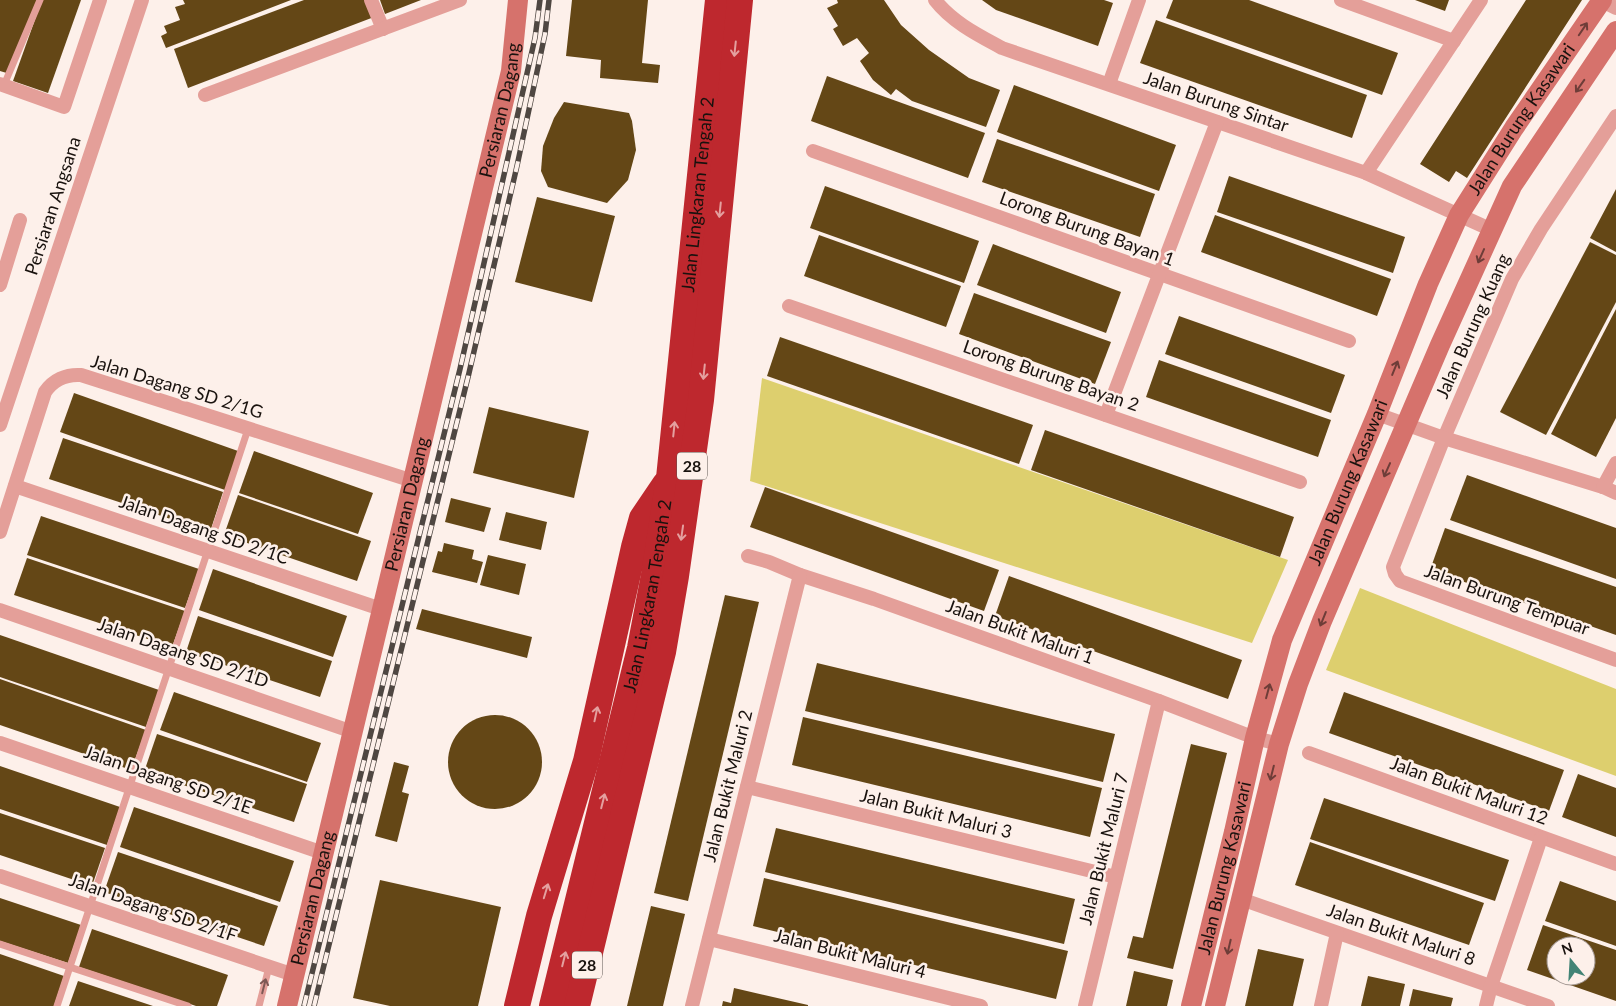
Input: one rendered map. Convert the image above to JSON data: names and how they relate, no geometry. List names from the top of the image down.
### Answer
{
  "streets": {
    "highway": ["Jalan Lingkaran Tengah 2", "28"],
    "street": [
      "Jalan Burung Sintar",
      "Persiaran Dagang",
      "Jalan Burung Kasawari",
      "Persiaran Angsana",
      "Lorong Burung Bayan 1",
      "Jalan Burung Kuang",
      "Lorong Burung Bayan 2",
      "Jalan Dagang SD 2/1G",
      "Jalan Dagang SD 2/1C",
      "Jalan Burung Tempuar",
      "Jalan Bukit Maluri 1",
      "Jalan Dagang SD 2/1D",
      "Jalan Dagang SD 2/1E",
      "Jalan Bukit Maluri 2",
      "Jalan Bukit Maluri 12",
      "Jalan Bukit Maluri 3",
      "Jalan Bukit Maluri 7",
      "Jalan Dagang SD 2/1F",
      "Jalan Bukit Maluri 8",
      "Jalan Bukit Maluri 4"
    ]
  },
  "crossings": [
    ["Jalan Burung Sintar", "Jalan Burung Kasawari"],
    ["Persiaran Dagang", "Jalan Dagang SD 2/1G"],
    ["Persiaran Dagang", "Jalan Dagang SD 2/1C"],
    ["Persiaran Dagang", "Jalan Dagang SD 2/1D"],
    ["Persiaran Dagang", "Jalan Dagang SD 2/1E"],
    ["Persiaran Dagang", "Jalan Dagang SD 2/1F"],
    ["Jalan Burung Kasawari", "Jalan Bukit Maluri 1"],
    ["Jalan Burung Kasawari", "Jalan Bukit Maluri 8"],
    ["Jalan Burung Kuang", "Jalan Burung Tempuar"],
    ["Jalan Dagang SD 2/1G", "Jalan Dagang SD 2/1C"],
    ["Jalan Bukit Maluri 1", "Jalan Bukit Maluri 2"],
    ["Jalan Bukit Maluri 1", "Jalan Bukit Maluri 7"],
    ["Jalan Bukit Maluri 2", "Jalan Bukit Maluri 3"],
    ["Jalan Bukit Maluri 2", "Jalan Bukit Maluri 4"],
    ["Jalan Bukit Maluri 3", "Jalan Bukit Maluri 7"]
  ],
  "north": "top"
}
